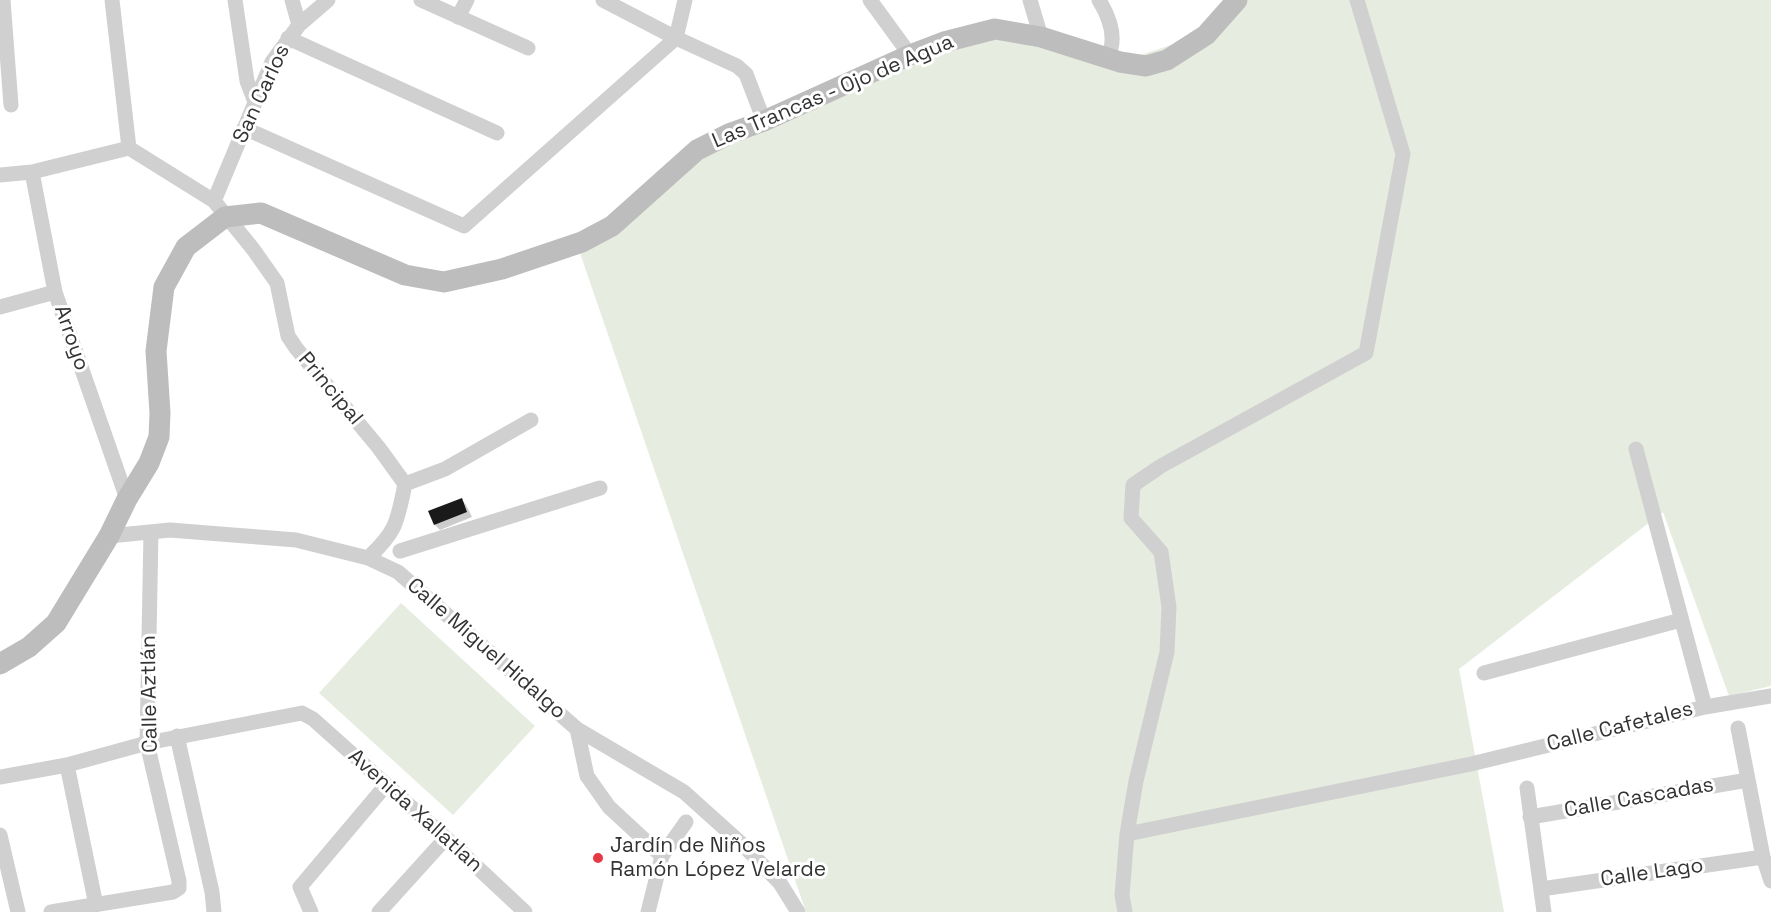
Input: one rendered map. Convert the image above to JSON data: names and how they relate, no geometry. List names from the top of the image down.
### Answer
{
  "streets": {
    "street": [
      "Las Trancas - Ojo de Agua",
      "San Carlos",
      "Arroyo",
      "Principal",
      "Calle Miguel Hidalgo",
      "Calle Aztlán",
      "Calle Cafetales",
      "Calle Cascadas",
      "Avenida Xallatlan",
      "Calle Lago"
    ]
  },
  "crossings": [
    ["Las Trancas - Ojo de Agua", "San Carlos"],
    ["Las Trancas - Ojo de Agua", "Principal"],
    ["San Carlos", "Principal"],
    ["Calle Miguel Hidalgo", "Calle Aztlán"]
  ],
  "places": ["Jardín de Niños Ramón López Velarde"]
}
